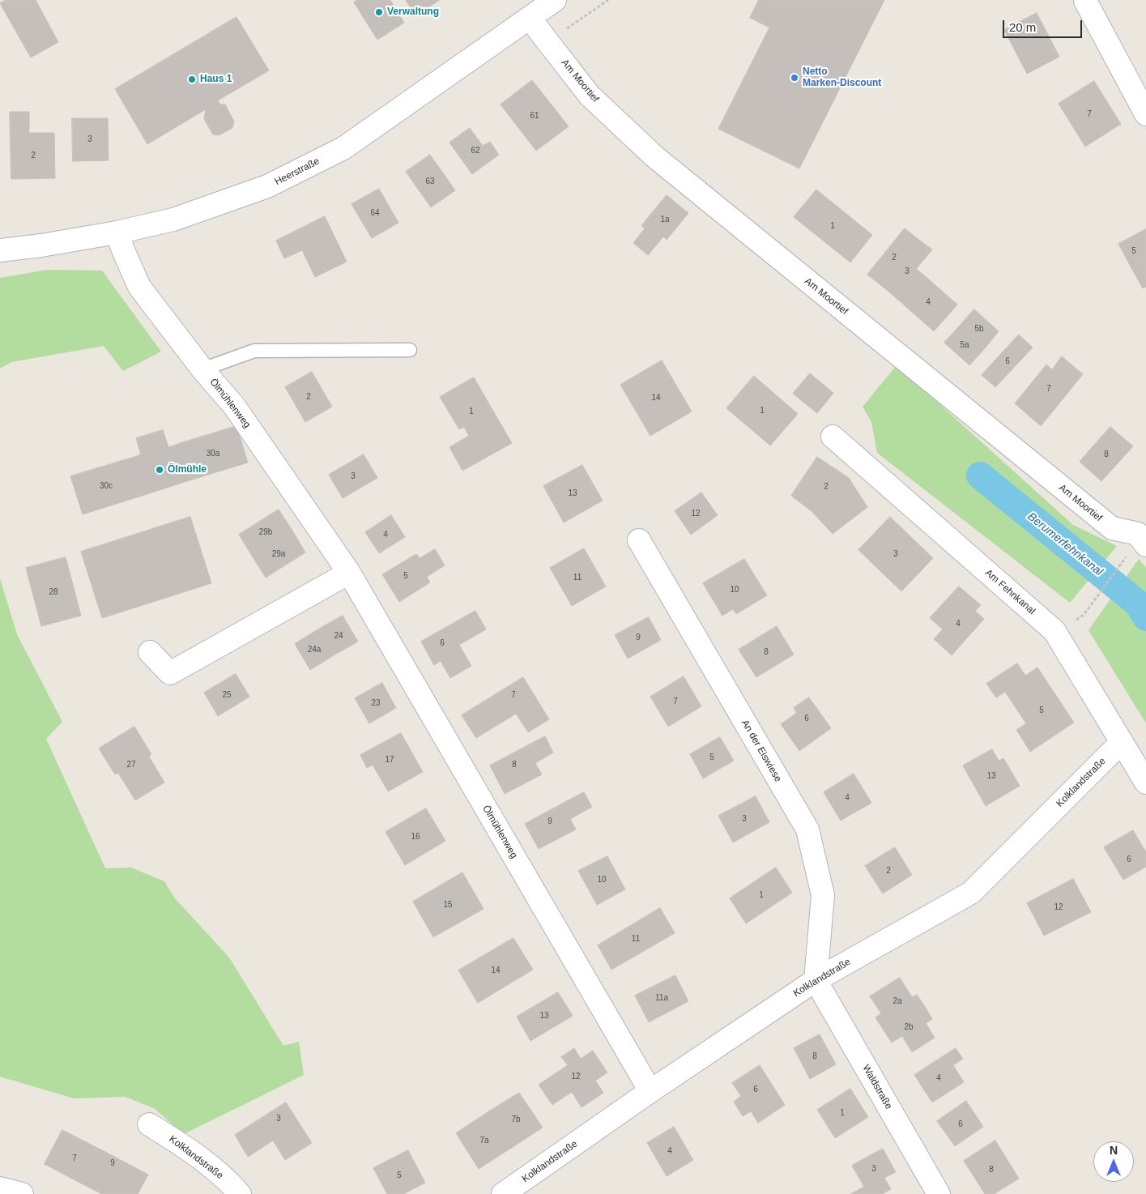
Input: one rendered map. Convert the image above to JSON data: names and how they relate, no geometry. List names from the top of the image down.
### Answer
{
  "streets": {
    "street": [
      "Am Moortief",
      "Heerstraße",
      "Ölmühlenweg",
      "Am Fehnkanal",
      "An der Eiswiese",
      "Kolklandstraße",
      "Waldstraße"
    ]
  },
  "crossings": [
    ["Am Moortief", "Heerstraße"],
    ["Heerstraße", "Ölmühlenweg"],
    ["Ölmühlenweg", "Kolklandstraße"],
    ["Am Fehnkanal", "Kolklandstraße"],
    ["An der Eiswiese", "Kolklandstraße"],
    ["An der Eiswiese", "Waldstraße"],
    ["Kolklandstraße", "Waldstraße"]
  ],
  "water": ["Berumerfehnkanal"],
  "places": [
    "Verwaltung",
    "Netto Marken-Discount",
    "Haus 1",
    "Ölmühle"
  ],
  "house_numbers": [
    "7",
    "61",
    "3",
    "62",
    "2",
    "63",
    "64",
    "1a",
    "1",
    "5",
    "2",
    "3",
    "4",
    "5b",
    "5a",
    "6",
    "7",
    "2",
    "14",
    "1",
    "1",
    "30a",
    "8",
    "3",
    "30c",
    "2",
    "13",
    "12",
    "29b",
    "4",
    "29a",
    "3",
    "5",
    "11",
    "10",
    "28",
    "4",
    "24",
    "9",
    "6",
    "24a",
    "8",
    "25",
    "7",
    "7",
    "23",
    "5",
    "6",
    "5",
    "17",
    "27",
    "8",
    "13",
    "4",
    "3",
    "9",
    "16",
    "6",
    "2",
    "10",
    "1",
    "15",
    "12",
    "11",
    "14",
    "11a",
    "2a",
    "13",
    "2b",
    "8",
    "12",
    "4",
    "6",
    "1",
    "3",
    "7b",
    "6",
    "7a",
    "4",
    "7",
    "9",
    "3",
    "8",
    "5"
  ],
  "scale_bar": "20 m",
  "north": "top"
}
